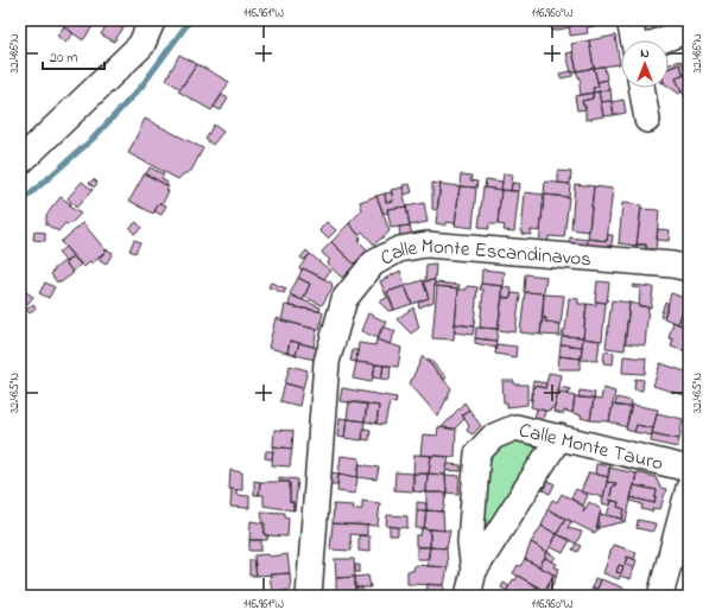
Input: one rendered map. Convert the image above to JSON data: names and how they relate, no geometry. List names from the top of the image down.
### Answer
{
  "streets": {
    "street": ["Calle Monte Escandinavos", "Calle Monte Tauro"]
  },
  "scale_bar": "20 m",
  "north": "top",
  "coordinates": [
    "116.961°W",
    "116.960°W",
    "32.486°N",
    "32.485°N"
  ]
}
